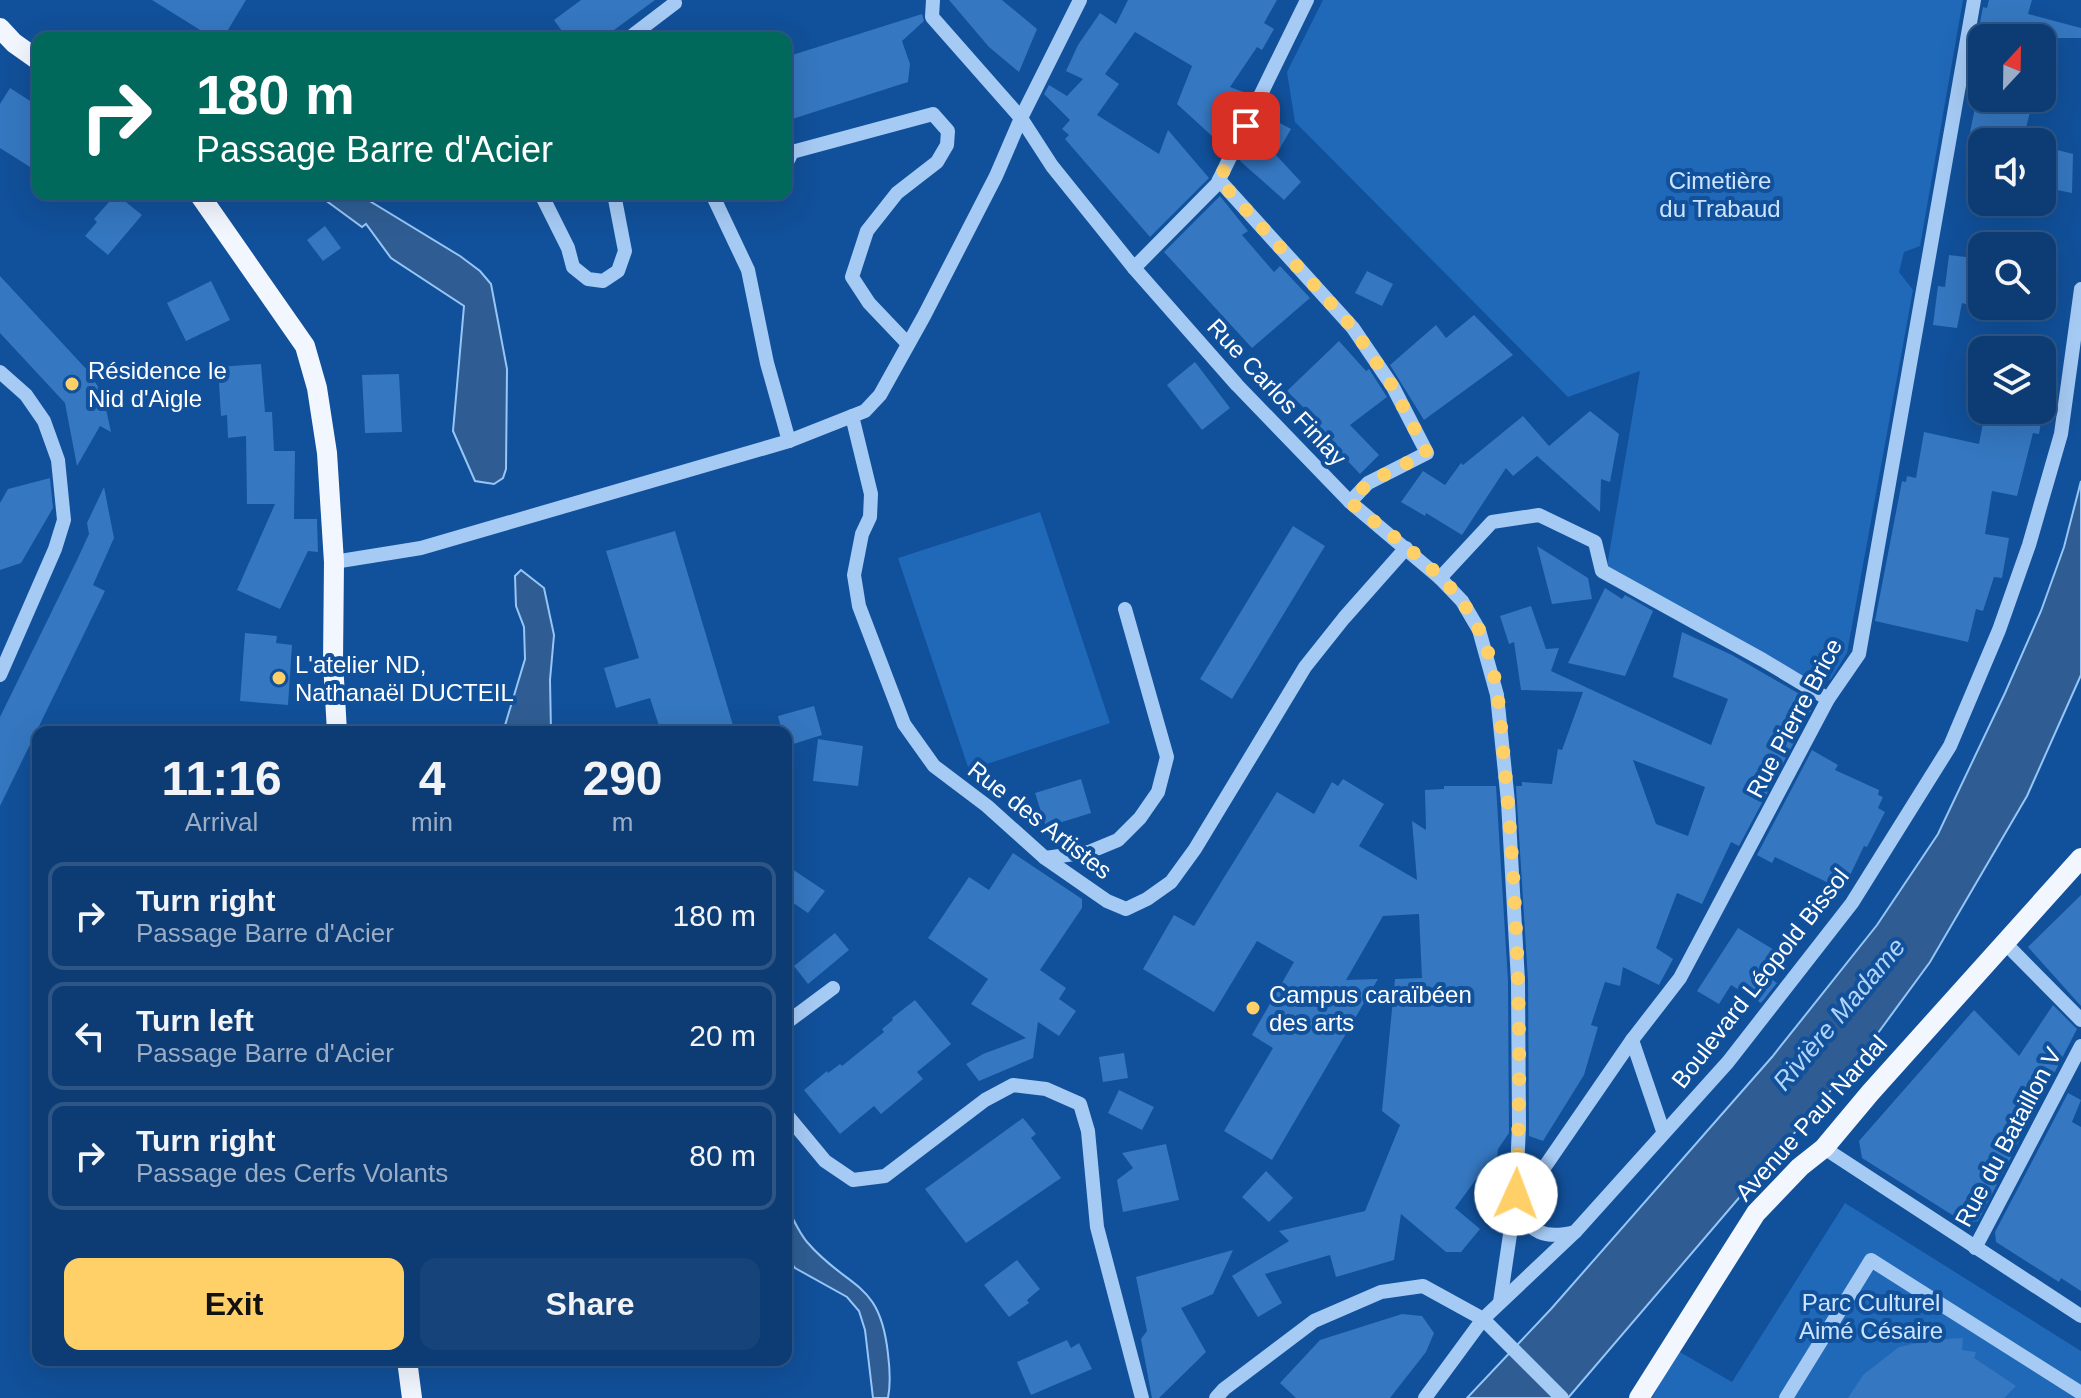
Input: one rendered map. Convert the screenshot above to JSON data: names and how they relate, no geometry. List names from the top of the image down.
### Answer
{
  "streets": {
    "main road": ["Avenue Paul Nardal"],
    "street": [
      "Rue Carlos Finlay",
      "Rue Pierre Brice",
      "Rue des Artistes",
      "Boulevard Léopold Bissol",
      "Rue du Bataillon V"
    ]
  },
  "crossings": [
    ["Rue Carlos Finlay", "Rue Pierre Brice"],
    ["Rue Carlos Finlay", "Rue des Artistes"],
    ["Rue Carlos Finlay", "Boulevard Léopold Bissol"]
  ],
  "water": ["Rivière Madame"],
  "parks": ["Cimetière du Trabaud", "Parc Culturel Aimé Césaire"],
  "places": ["Résidence le Nid d'Aigle", "L'atelier ND, Nathanaël DUCTEIL", "Campus caraïbéen des arts"],
  "north": "top",
  "page": {
    "turn": ["180 m", "Passage Barre d'Acier"],
    "eta": [
      "11:16",
      "Arrival",
      "4",
      "min",
      "290",
      "m"
    ],
    "list": [
      {
        "name": "Turn right",
        "note": "Passage Barre d'Acier",
        "value": "180 m"
      },
      {
        "name": "Turn left",
        "note": "Passage Barre d'Acier",
        "value": "20 m"
      },
      {
        "name": "Turn right",
        "note": "Passage des Cerfs Volants",
        "value": "80 m"
      }
    ],
    "buttons": ["Exit", "Share"]
  }
}
